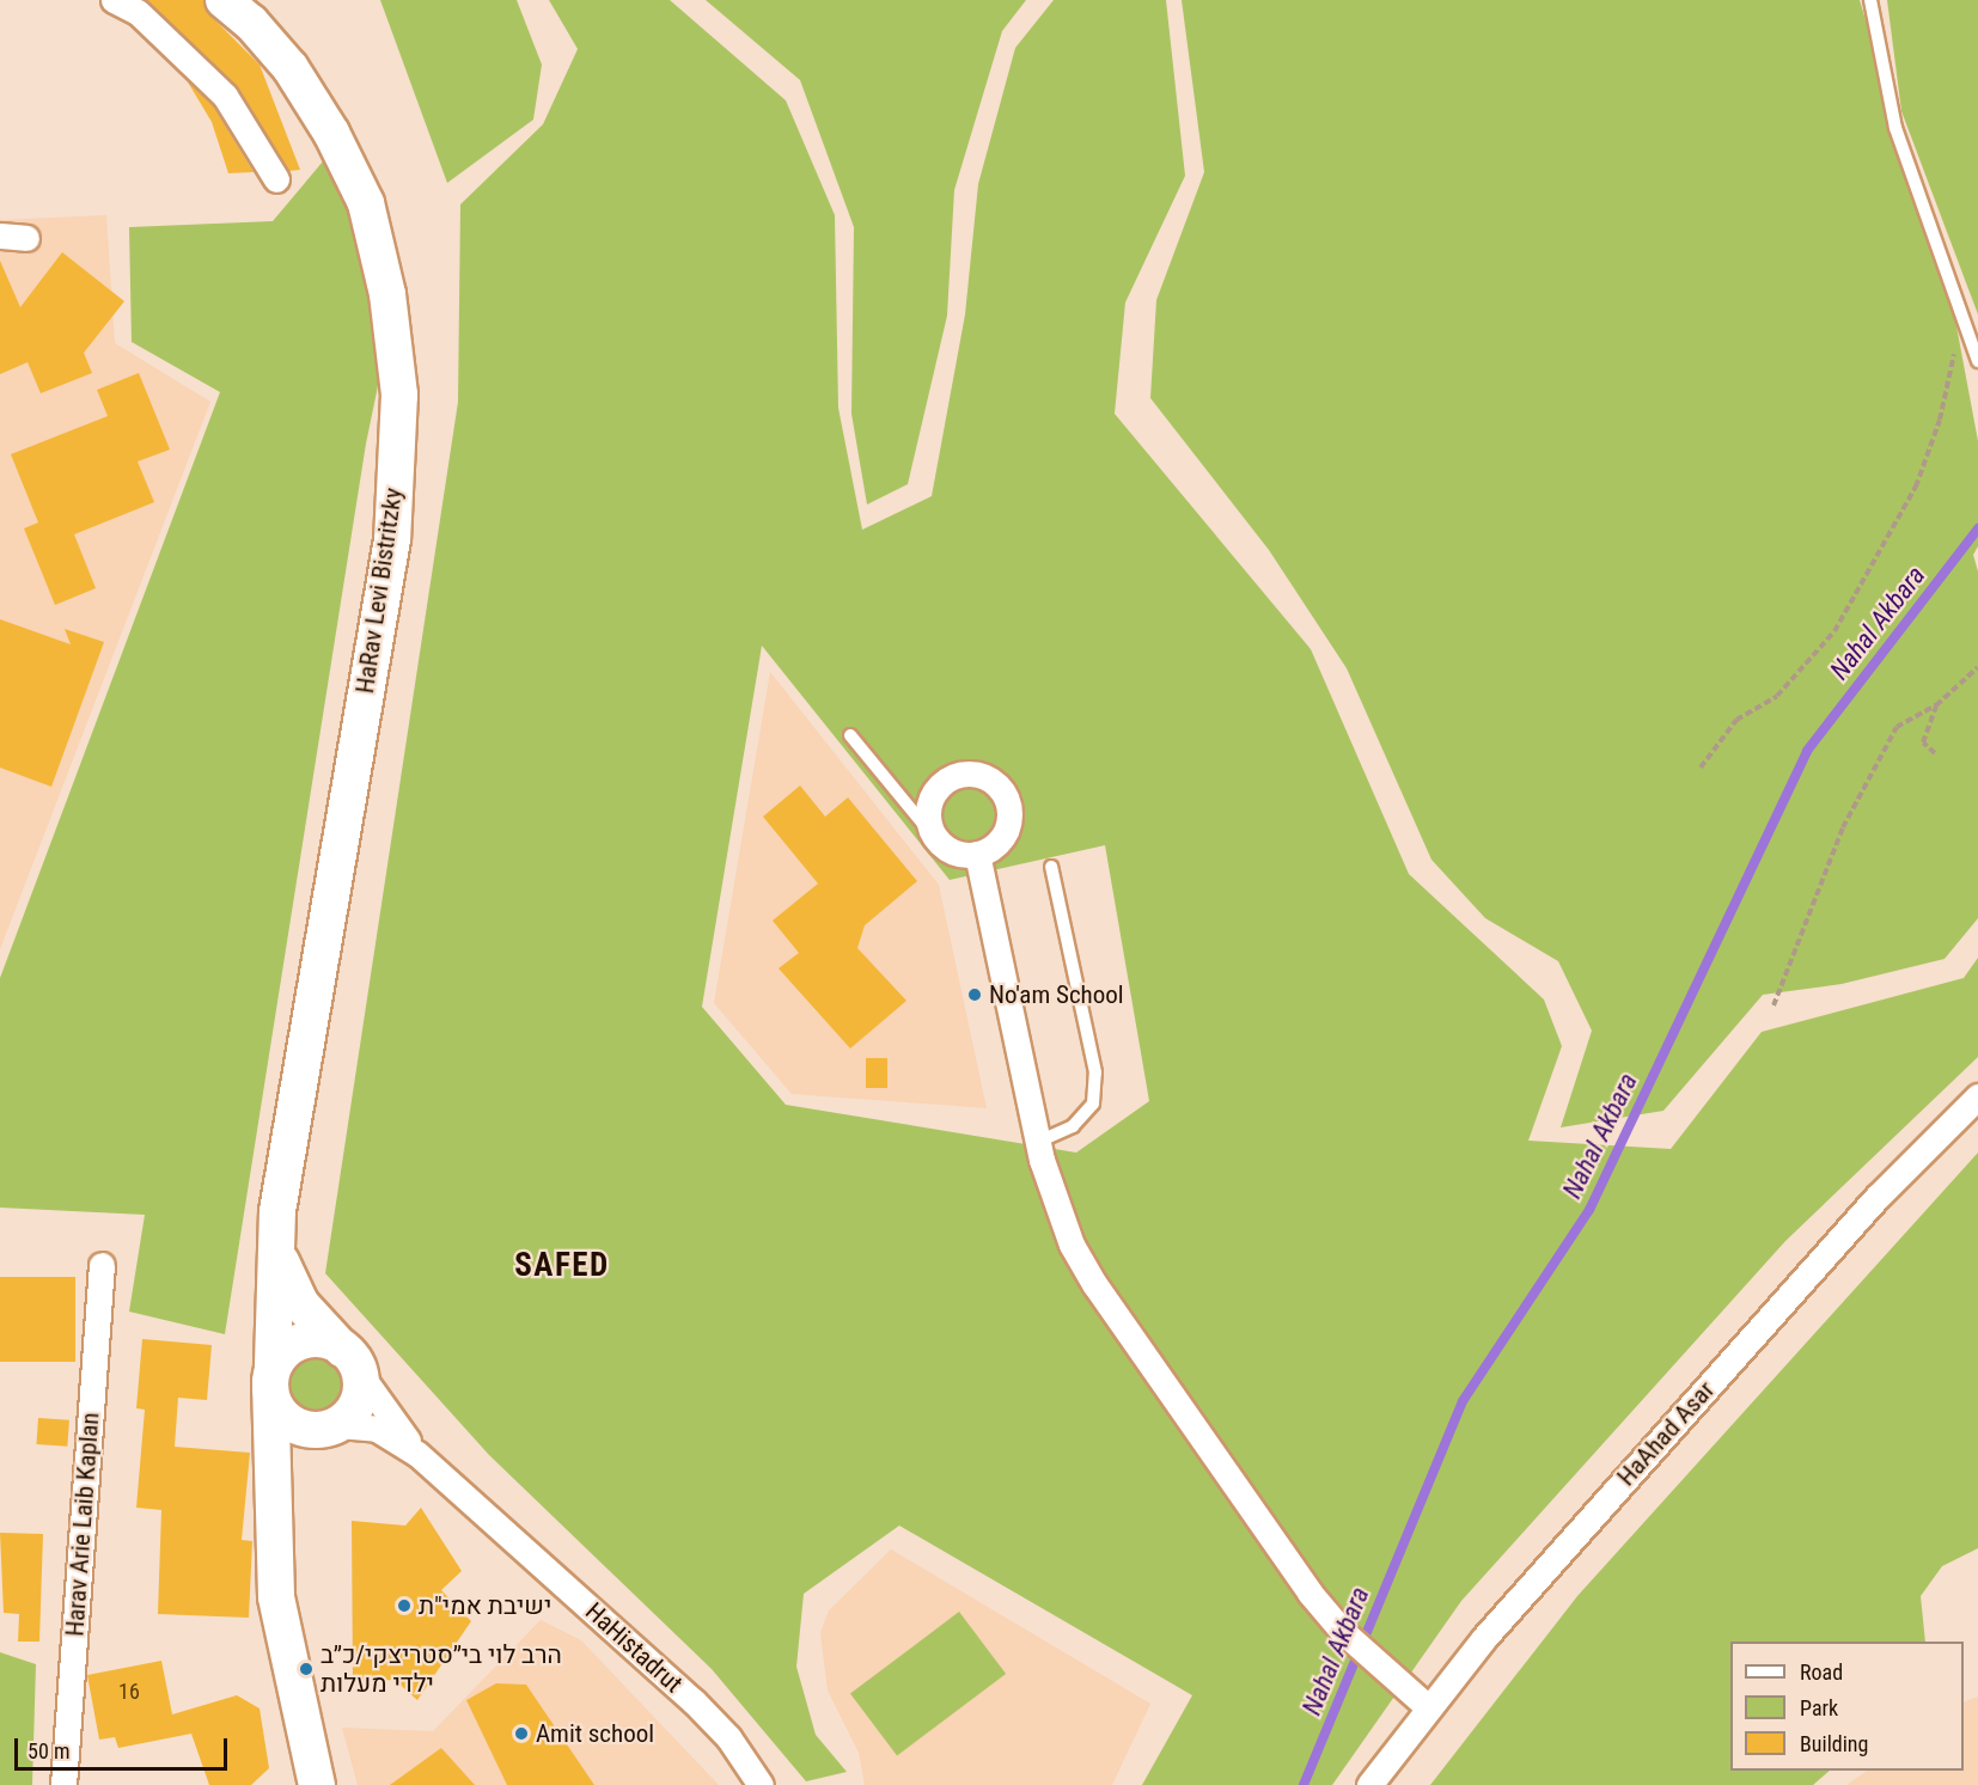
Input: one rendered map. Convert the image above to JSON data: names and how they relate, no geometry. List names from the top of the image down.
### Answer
{
  "streets": {
    "street": [
      "HaRav Levi Bistritzky",
      "HaAhad Asar",
      "Harav Arie Laib Kaplan",
      "HaHistadrut"
    ]
  },
  "crossings": [
    ["HaRav Levi Bistritzky", "HaHistadrut"]
  ],
  "districts": ["SAFED"],
  "water": ["Nahal Akbara"],
  "places": [
    "No'am School",
    "ישיבת אמי\"ת",
    "הרב לוי בי״סטריצקי/כ״ב ילדי מעלות",
    "Amit school"
  ],
  "house_numbers": ["16"],
  "legend": ["Road", "Park", "Building"],
  "scale_bar": "50 m"
}
